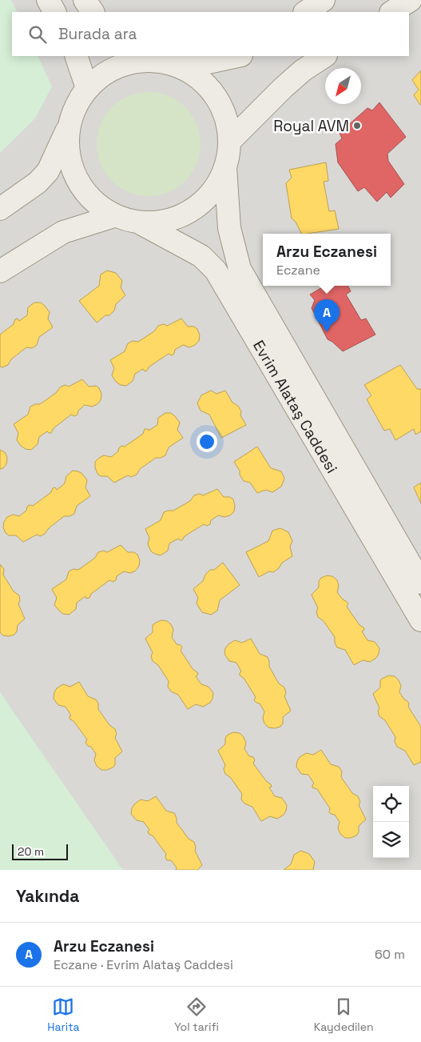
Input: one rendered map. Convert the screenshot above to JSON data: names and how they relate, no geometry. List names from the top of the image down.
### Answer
{
  "streets": {
    "main road": ["Evrim Alataş Caddesi"]
  },
  "places": ["Royal AVM"],
  "scale_bar": "20 m",
  "north": "bottom left",
  "page": {
    "search": "Burada ara",
    "popup": ["Arzu Eczanesi", "Eczane"],
    "pins": "A",
    "scale": "20 m",
    "heading": "Yakında",
    "list": [
      {
        "mark": "A",
        "name": "Arzu Eczanesi",
        "note": "Eczane · Evrim Alataş Caddesi",
        "value": "60 m"
      }
    ],
    "nav": ["Harita", "Yol tarifi", "Kaydedilen"]
  }
}
